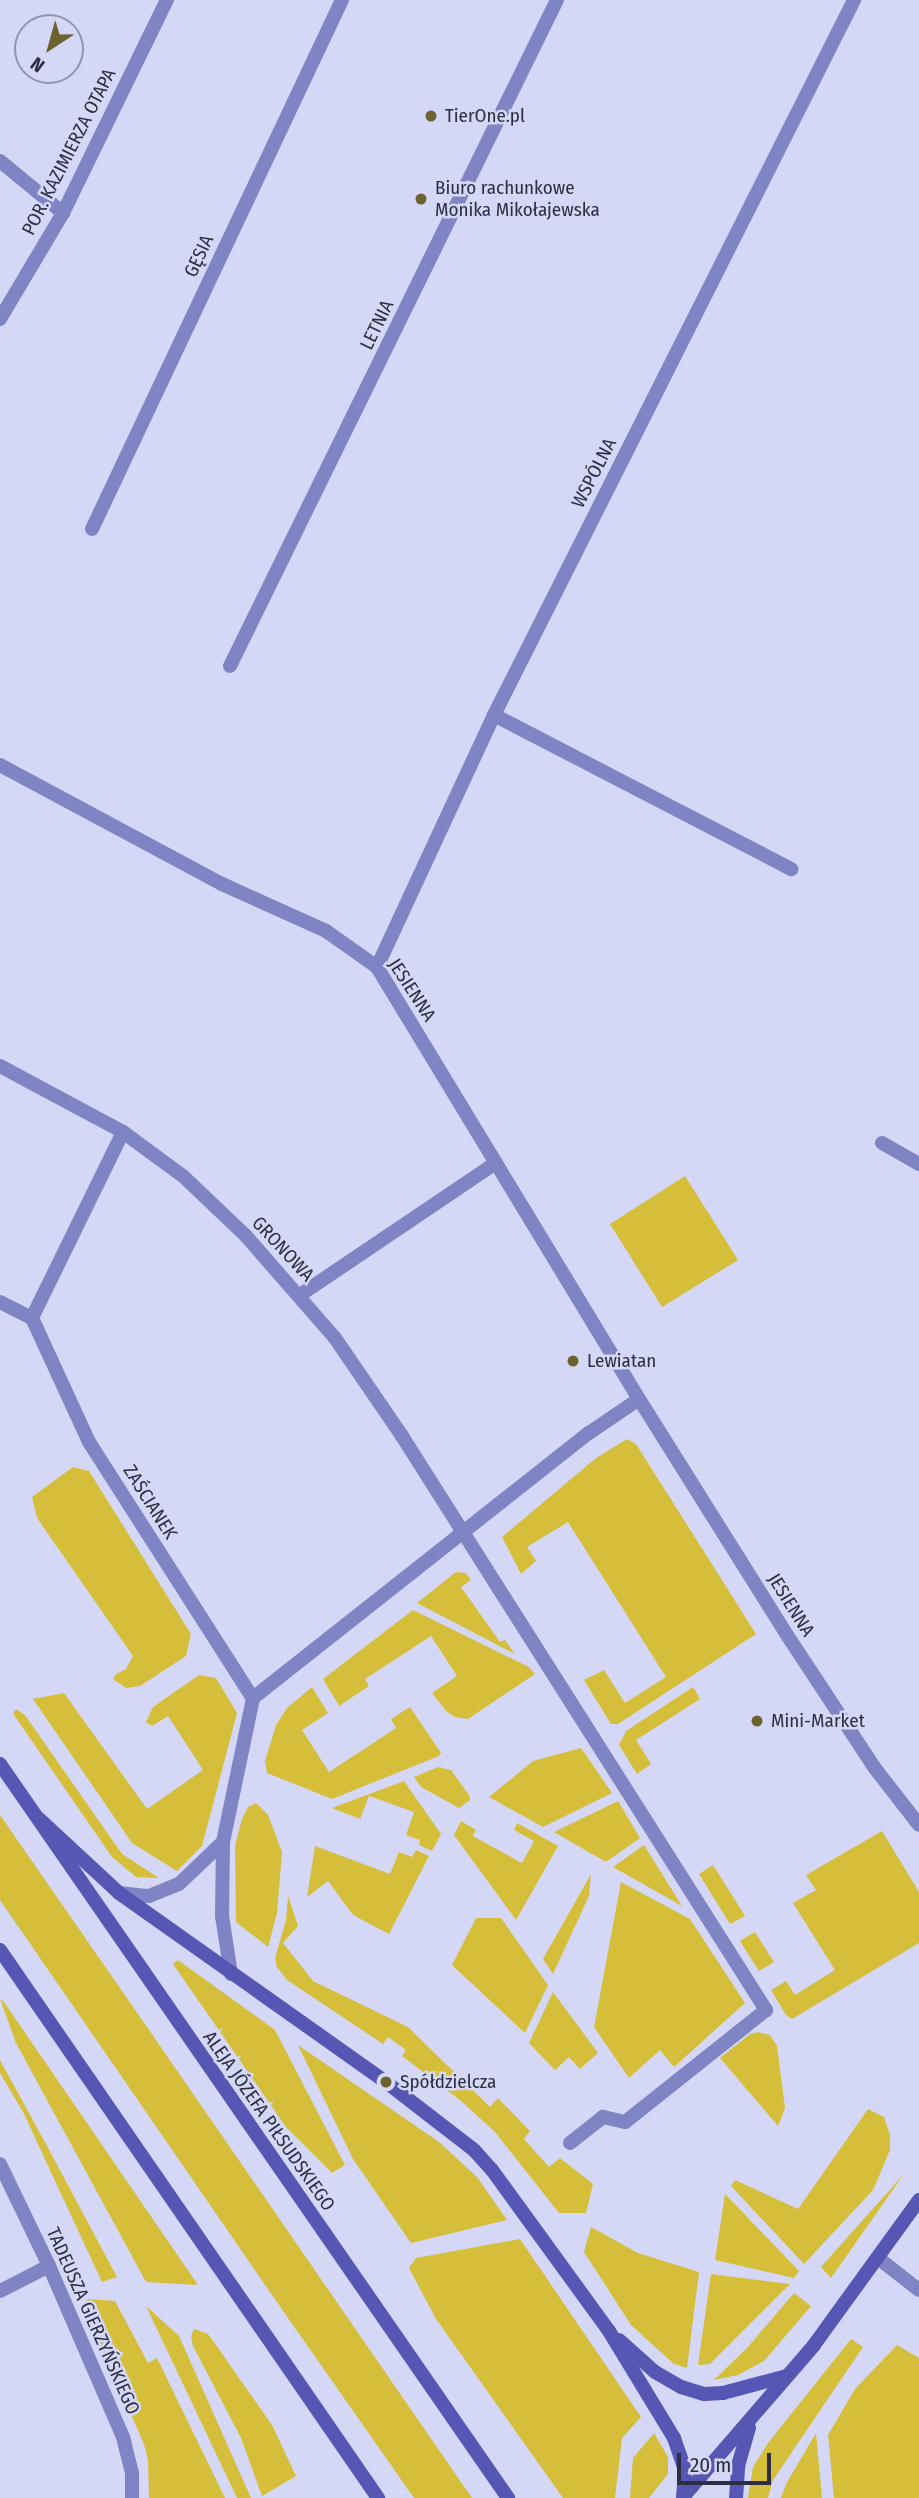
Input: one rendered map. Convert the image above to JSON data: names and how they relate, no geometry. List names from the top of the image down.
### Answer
{
  "streets": {
    "main road": ["ALEJA JÓZEFA PIŁSUDSKIEGO"],
    "street": [
      "POR. KAZIMIERZA OTAPA",
      "GĘSIA",
      "LETNIA",
      "WSPÓLNA",
      "JESIENNA",
      "GRONOWA",
      "ZAŚCIANEK",
      "TADEUSZA GIERZYŃSKIEGO"
    ]
  },
  "crossings": [
    ["WSPÓLNA", "JESIENNA"]
  ],
  "places": [
    "TierOne.pl",
    "Biuro rachunkowe Monika Mikołajewska",
    "Lewiatan",
    "Mini-Market",
    "Spółdzielcza"
  ],
  "scale_bar": "20 m",
  "north": "bottom left"
}
